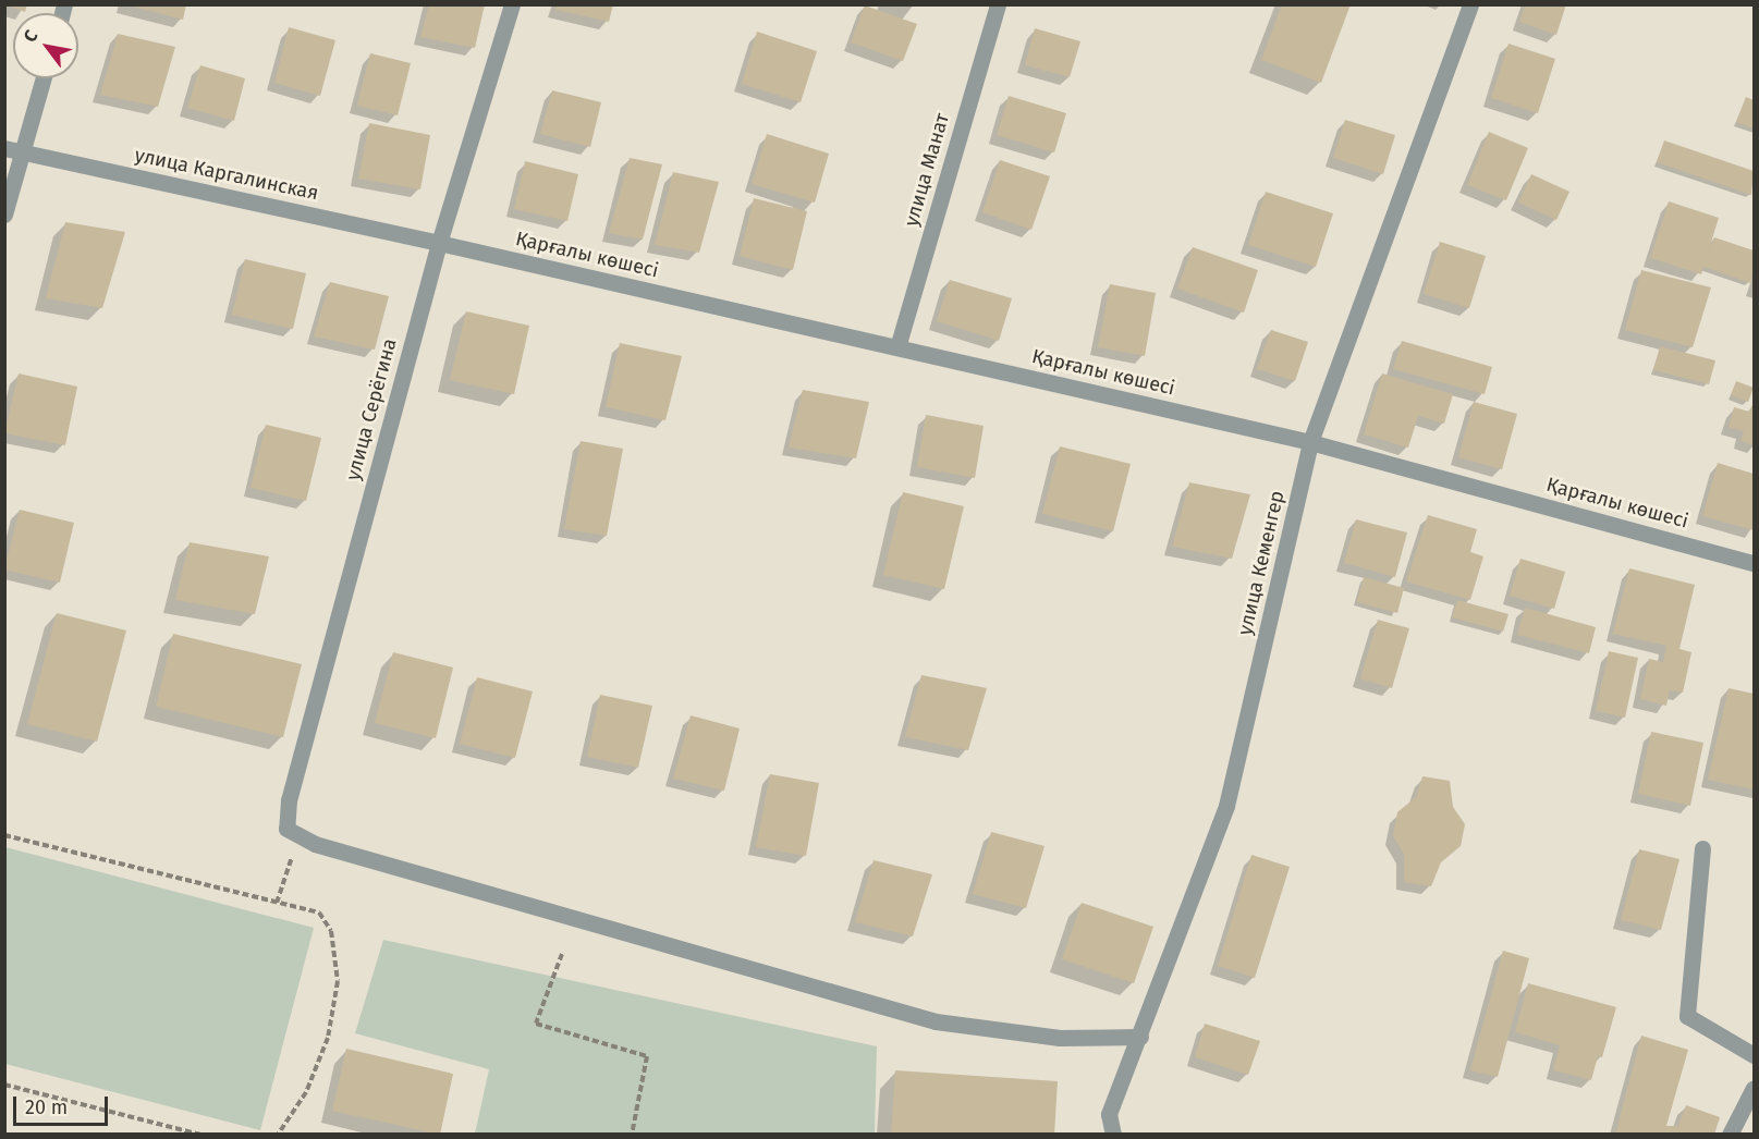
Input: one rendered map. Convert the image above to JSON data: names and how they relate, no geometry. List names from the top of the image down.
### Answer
{
  "streets": {
    "street": [
      "улица Манат",
      "улица Каргалинская",
      "Қарғалы көшесі",
      "улица Серёгина",
      "улица Кеменгер"
    ]
  },
  "crossings": [
    ["улица Манат", "Қарғалы көшесі"],
    ["улица Каргалинская", "Қарғалы көшесі"],
    ["улица Каргалинская", "улица Серёгина"],
    ["Қарғалы көшесі", "улица Серёгина"],
    ["Қарғалы көшесі", "улица Кеменгер"]
  ],
  "scale_bar": "20 m",
  "north": "top left"
}
